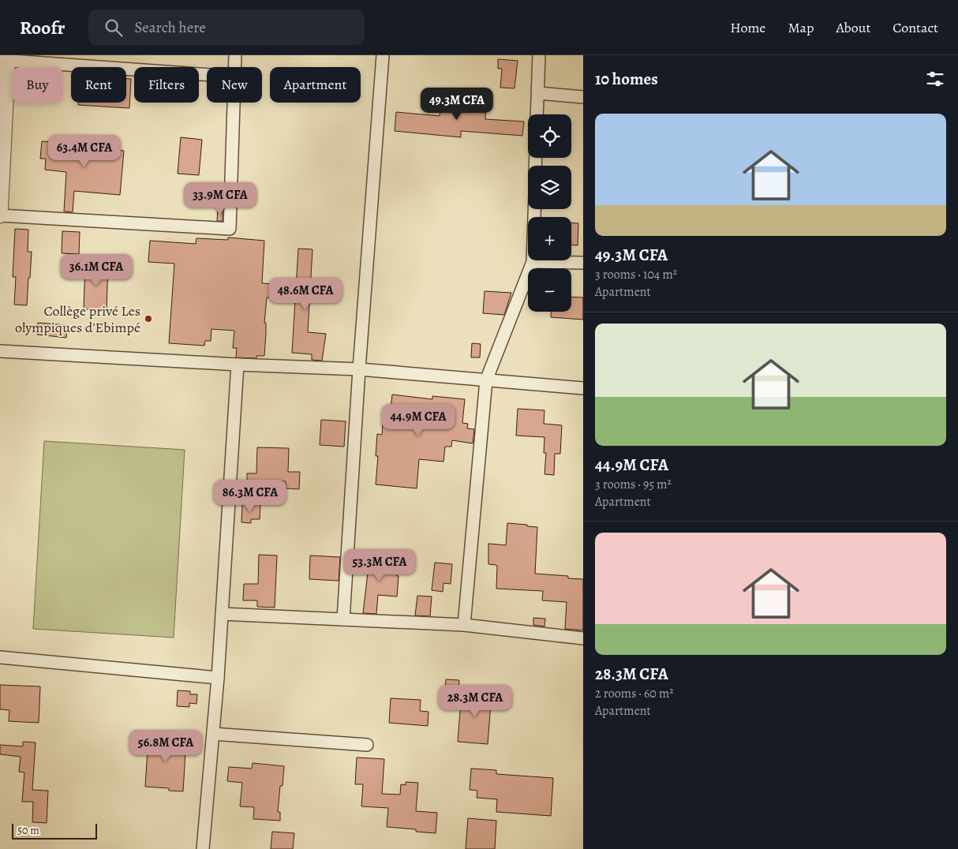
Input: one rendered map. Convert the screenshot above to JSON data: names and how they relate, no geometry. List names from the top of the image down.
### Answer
{
  "places": ["Collège privé Les olympiques d'Ebimpé"],
  "scale_bar": "50 m",
  "page": {
    "header": "Roofr",
    "search": "Search here",
    "nav": [
      "Home",
      "Map",
      "About",
      "Contact"
    ],
    "heading": "10 homes",
    "chip": [
      "Buy",
      "Rent",
      "Filters",
      "New",
      "Apartment"
    ],
    "price": [
      "49.3M CFA",
      "63.4M CFA",
      "33.9M CFA",
      "36.1M CFA",
      "48.6M CFA",
      "44.9M CFA",
      "86.3M CFA",
      "53.3M CFA",
      "28.3M CFA",
      "56.8M CFA"
    ],
    "list": [
      {
        "name": "49.3M CFA",
        "note": "3 rooms · 104 m² · Apartment"
      },
      {
        "name": "44.9M CFA",
        "note": "3 rooms · 95 m² · Apartment"
      },
      {
        "name": "28.3M CFA",
        "note": "2 rooms · 60 m² · Apartment"
      }
    ],
    "map_buttons": ["+", "−"],
    "scale": "50 m"
  }
}
